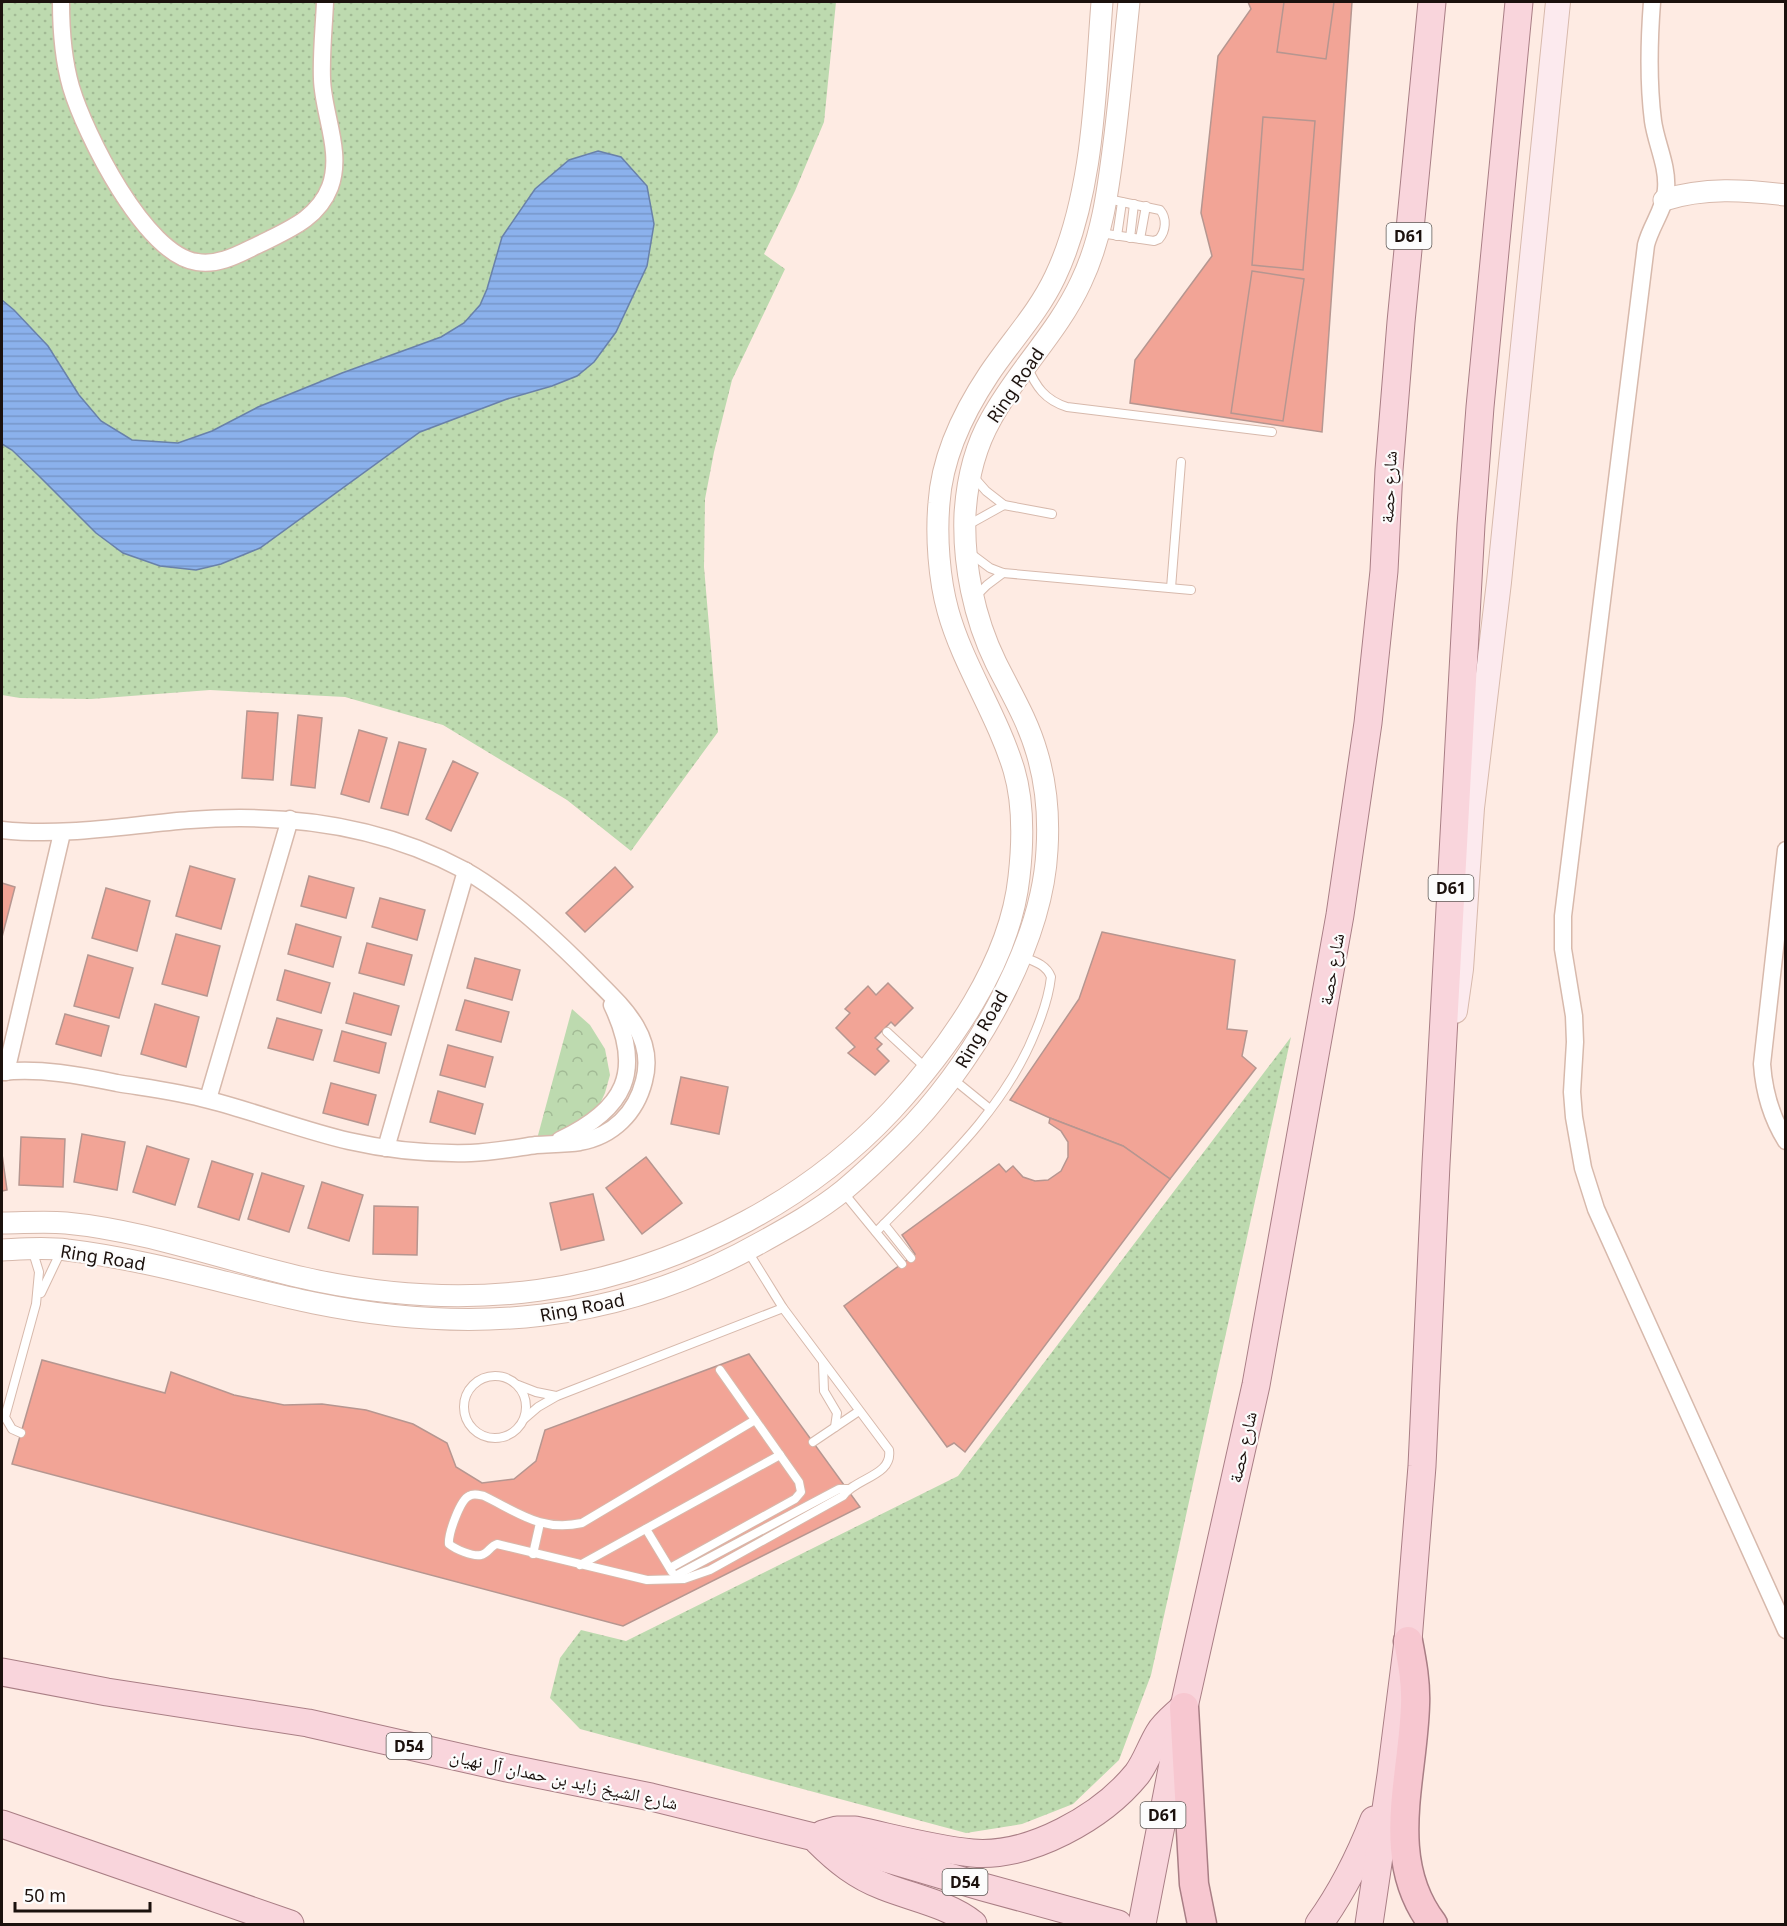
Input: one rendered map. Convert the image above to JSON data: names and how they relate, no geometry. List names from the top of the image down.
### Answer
{
  "streets": {
    "main road": [
      "D61",
      "شارع حصة",
      "D54",
      "شارع الشيخ زايد بن حمدان آل نهيان"
    ],
    "street": ["Ring Road"]
  },
  "scale_bar": "50 m"
}
